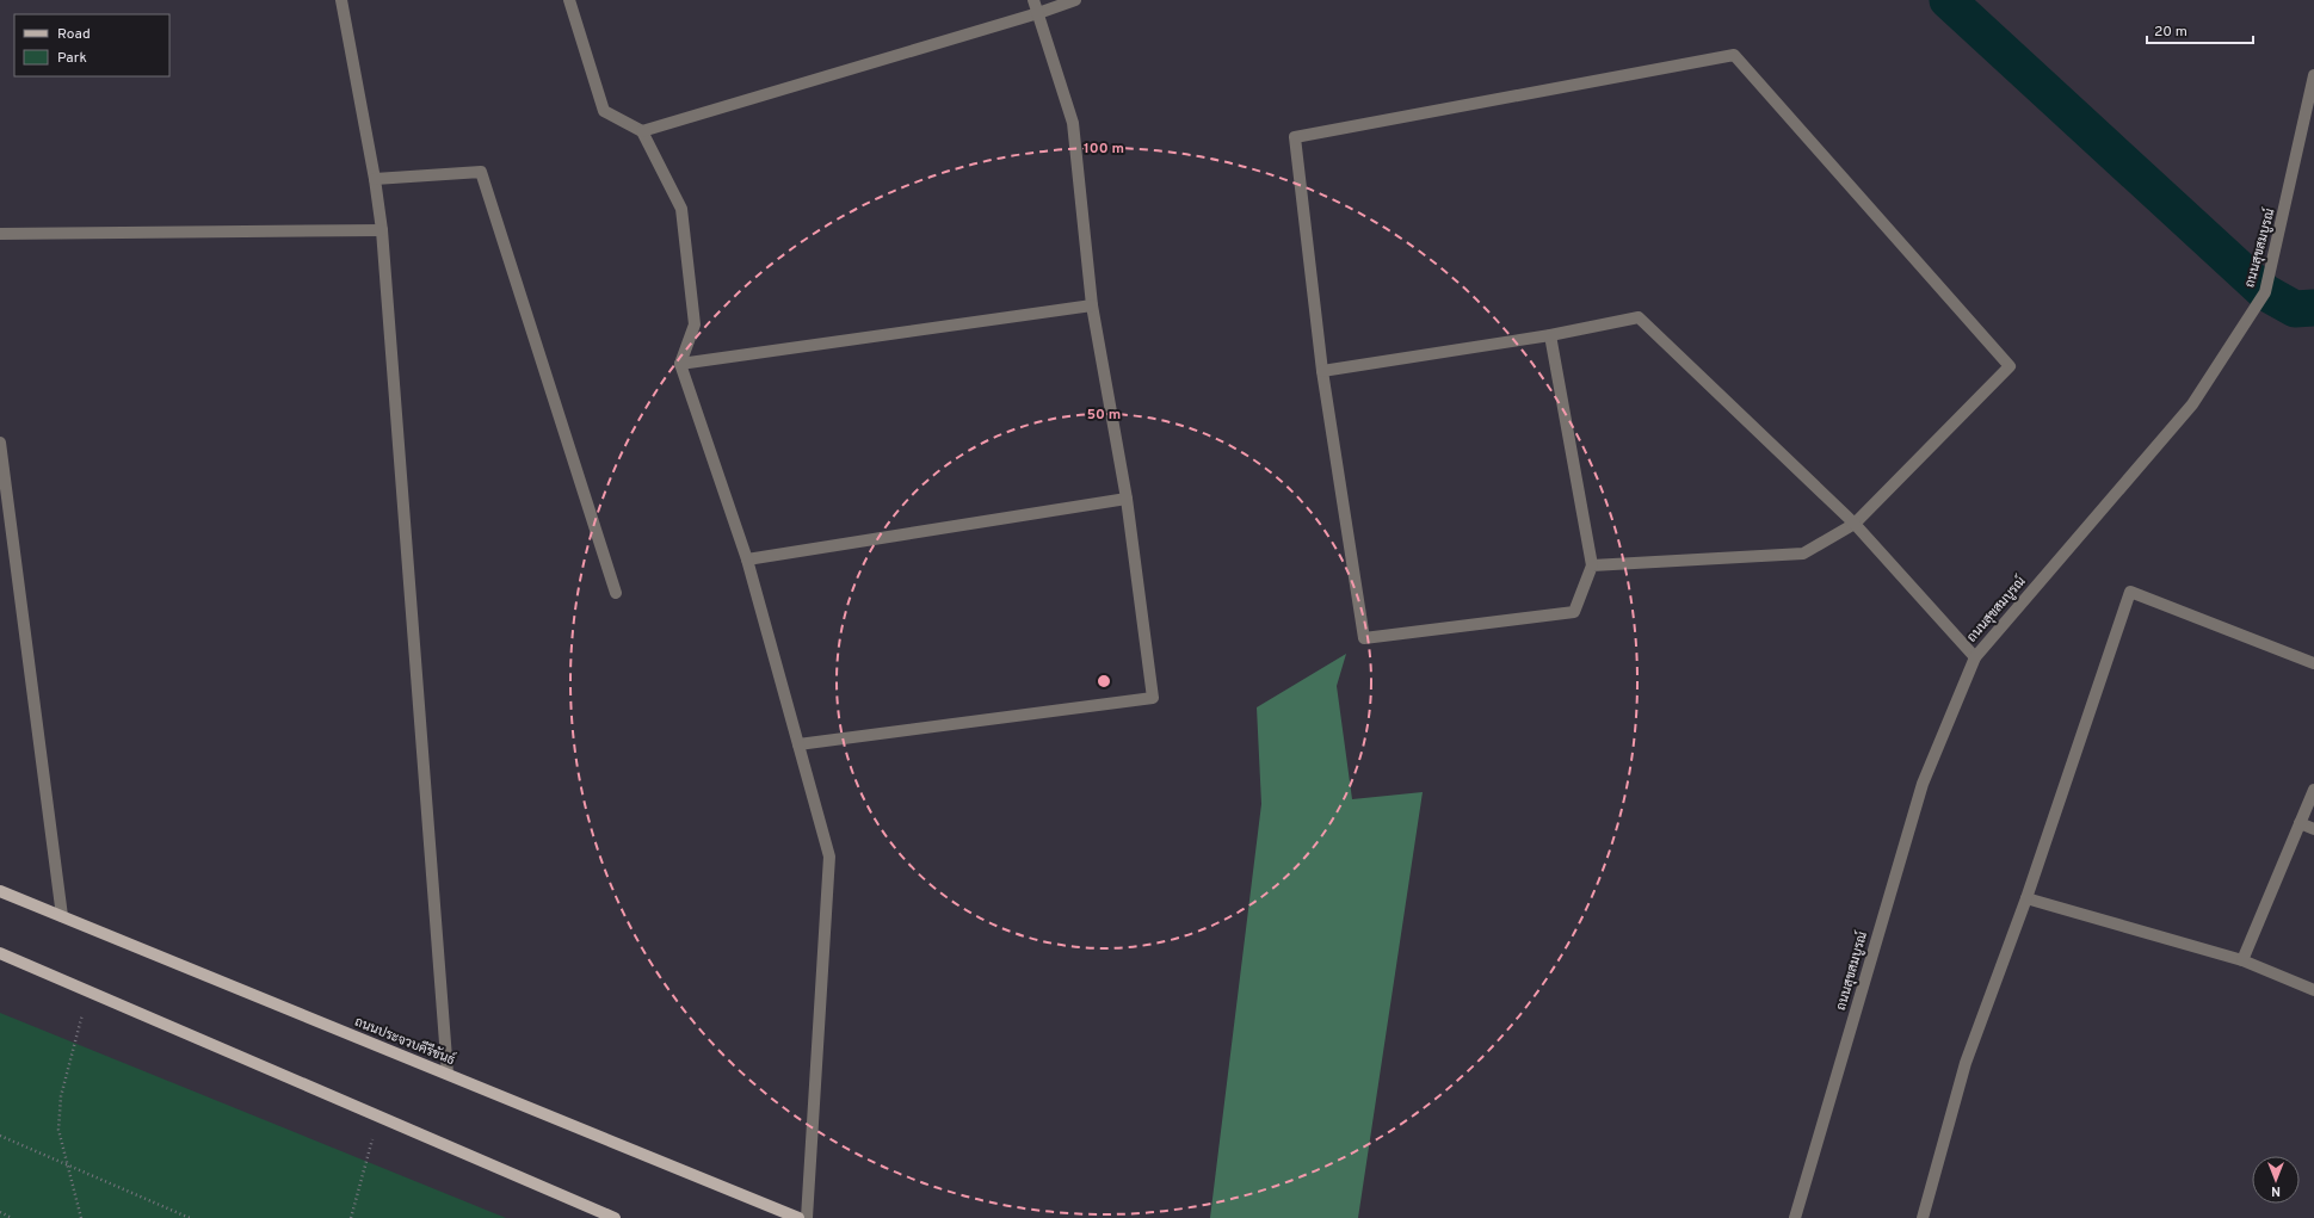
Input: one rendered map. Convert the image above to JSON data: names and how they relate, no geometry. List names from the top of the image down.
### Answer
{
  "streets": {
    "main road": ["ถนนประจวบคีรีขันธ์"],
    "street": ["ถนนสุขสมบูรณ์"]
  },
  "legend": ["Road", "Park"],
  "scale_bar": "20 m",
  "north": "bottom",
  "rings": ["100 m", "50 m"]
}
